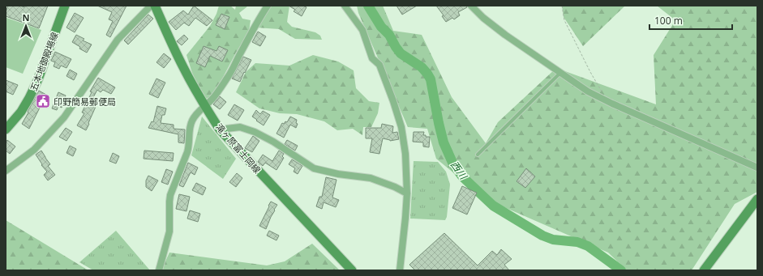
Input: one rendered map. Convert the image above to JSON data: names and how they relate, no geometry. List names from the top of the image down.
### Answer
{
  "streets": {
    "main road": ["五本地御殿場線", "滝ヶ原富士岡線"]
  },
  "water": ["西川"],
  "places": {
    "public building": ["印野簡易郵便局"]
  },
  "scale_bar": "100 m",
  "north": "top"
}
